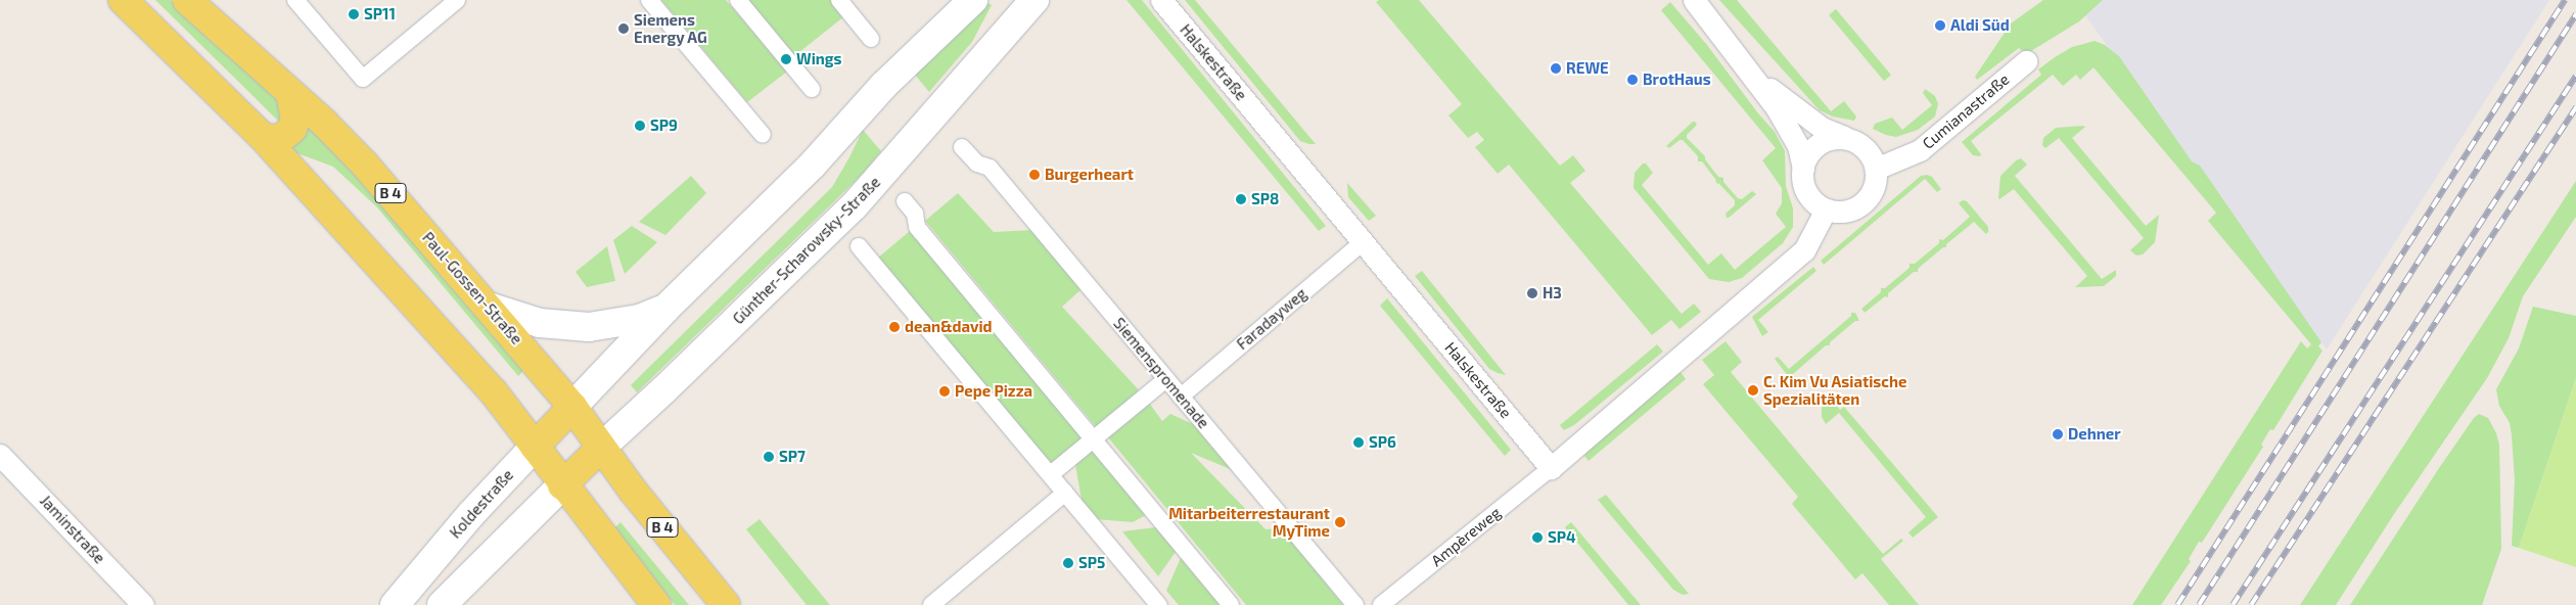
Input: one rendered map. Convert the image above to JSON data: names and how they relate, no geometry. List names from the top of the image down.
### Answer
{
  "streets": {
    "main road": [
      "B 4",
      "Günther-Scharowsky-Straße",
      "Paul-Gossen-Straße",
      "Koldestraße"
    ],
    "street": [
      "Halskestraße",
      "Cumianastraße",
      "Faradayweg",
      "Siemenspromenade",
      "Jaminstraße",
      "Ampèreweg"
    ]
  },
  "crossings": [
    ["Halskestraße", "Faradayweg"],
    ["Halskestraße", "Ampèreweg"],
    ["Günther-Scharowsky-Straße", "Paul-Gossen-Straße"],
    ["Paul-Gossen-Straße", "Koldestraße"],
    ["Faradayweg", "Siemenspromenade"]
  ],
  "places": [
    "SP11",
    "Aldi Süd",
    "Siemens Energy AG",
    "Wings",
    "REWE",
    "BrotHaus",
    "SP9",
    "Burgerheart",
    "SP8",
    "H3",
    "dean&david",
    "C. Kim Vu Asiatische Spezialitäten",
    "Pepe Pizza",
    "Dehner",
    "SP6",
    "SP7",
    "Mitarbeiterrestaurant MyTime",
    "SP4",
    "SP5"
  ]
}
